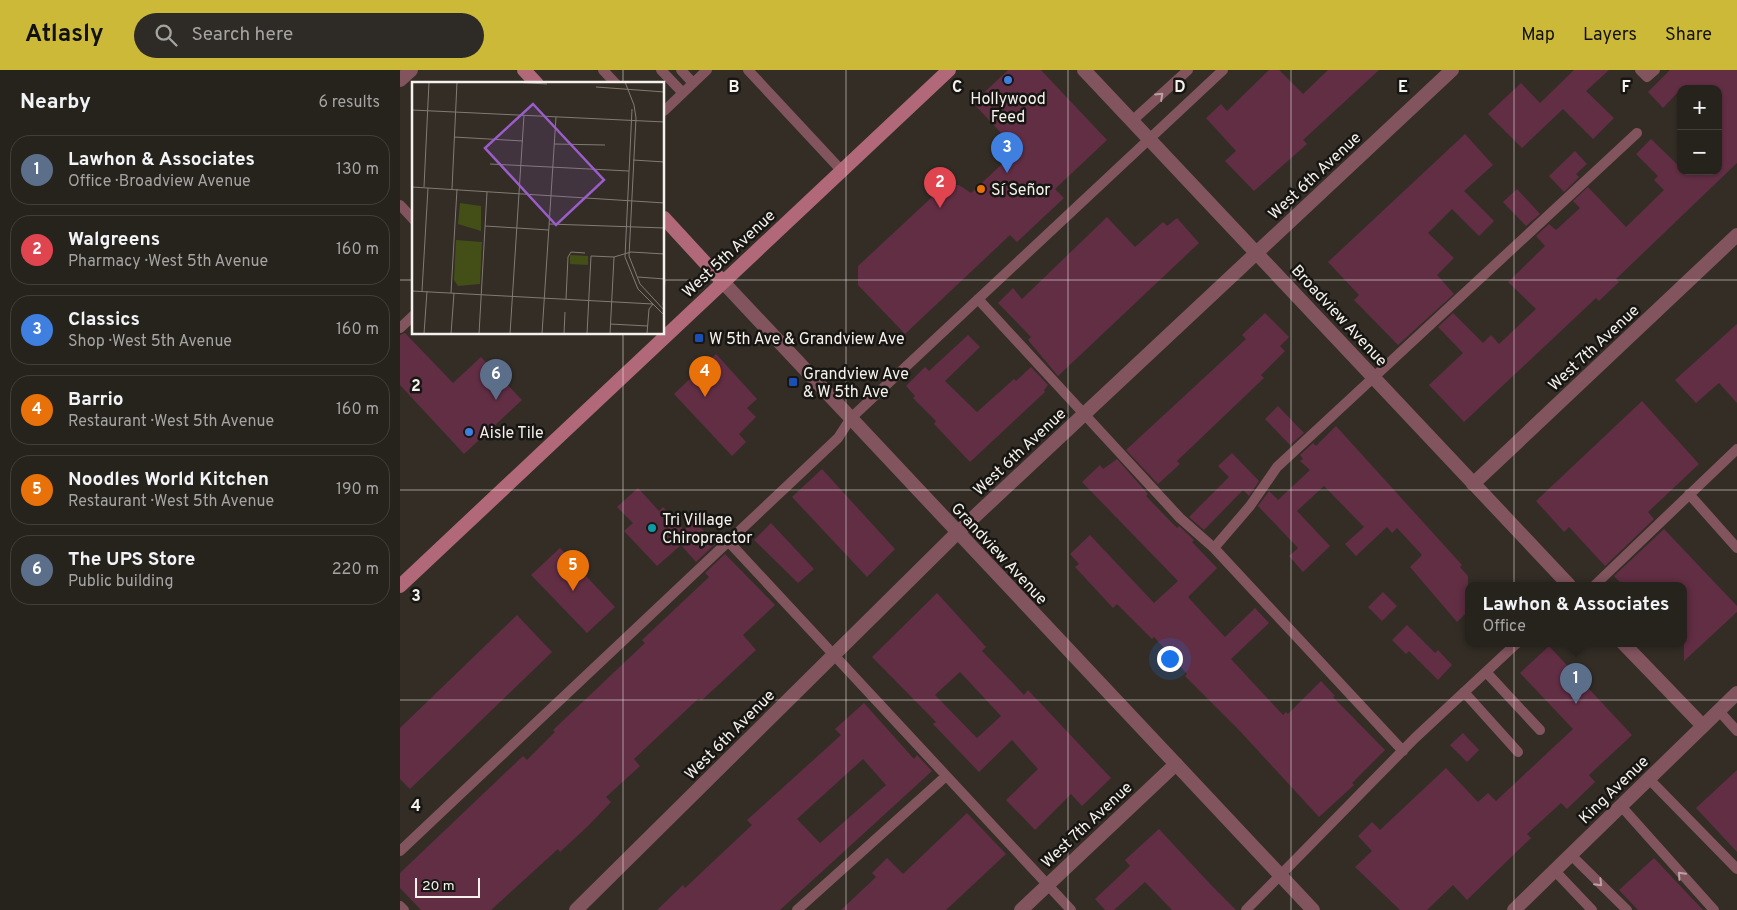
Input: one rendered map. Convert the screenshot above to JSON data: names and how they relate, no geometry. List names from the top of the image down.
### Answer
{
  "streets": {
    "main road": ["West 5th Avenue", "Grandview Avenue"],
    "street": [
      "West 6th Avenue",
      "Broadview Avenue",
      "West 7th Avenue",
      "King Avenue"
    ]
  },
  "crossings": [
    ["West 6th Avenue", "Broadview Avenue"],
    ["West 6th Avenue", "Grandview Avenue"],
    ["West 5th Avenue", "Grandview Avenue"],
    ["Broadview Avenue", "West 7th Avenue"],
    ["West 7th Avenue", "Grandview Avenue"]
  ],
  "places": {
    "other": [
      "Hollywood Feed",
      "Sí Señor",
      "Aisle Tile",
      "Tri Village Chiropractor"
    ],
    "transit": ["W 5th Ave & Grandview Ave", "Grandview Ave & W 5th Ave"]
  },
  "scale_bar": "20 m",
  "page": {
    "header": "Atlasly",
    "search": "Search here",
    "nav": ["Map", "Layers", "Share"],
    "heading": ["Nearby", "6 results"],
    "map_buttons": ["+", "−"],
    "pins": [
      "3",
      "2",
      "4",
      "6",
      "5",
      "1"
    ],
    "list": [
      {
        "mark": "1",
        "name": "Lawhon & Associates",
        "note": "Office · Broadview Avenue",
        "value": "130 m"
      },
      {
        "mark": "2",
        "name": "Walgreens",
        "note": "Pharmacy · West 5th Avenue",
        "value": "160 m"
      },
      {
        "mark": "3",
        "name": "Classics",
        "note": "Shop · West 5th Avenue",
        "value": "160 m"
      },
      {
        "mark": "4",
        "name": "Barrio",
        "note": "Restaurant · West 5th Avenue",
        "value": "160 m"
      },
      {
        "mark": "5",
        "name": "Noodles World Kitchen",
        "note": "Restaurant · West 5th Avenue",
        "value": "190 m"
      },
      {
        "mark": "6",
        "name": "The UPS Store",
        "note": "Public building",
        "value": "220 m"
      }
    ],
    "popup": ["Lawhon & Associates", "Office"],
    "scale": "20 m"
  },
  "grid": {
    "columns": [
      "B",
      "C",
      "D",
      "E",
      "F"
    ],
    "rows": ["2", "3", "4"]
  }
}
